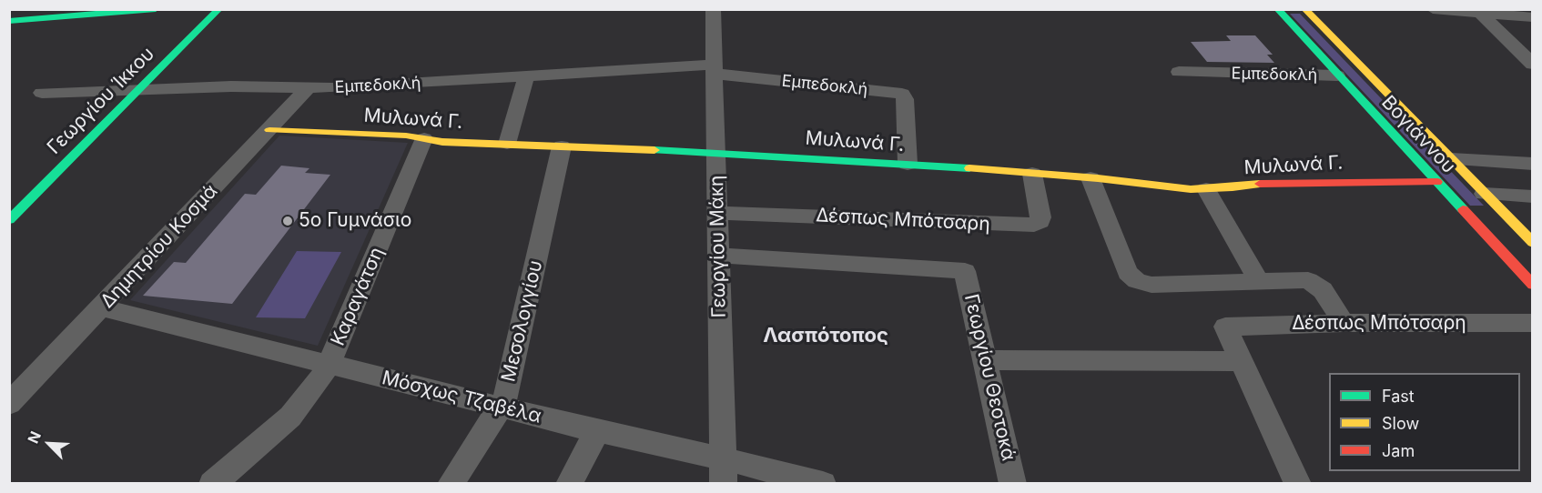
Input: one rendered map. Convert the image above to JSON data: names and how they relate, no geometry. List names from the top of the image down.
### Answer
{
  "streets": {
    "street": [
      "Εμπεδοκλή",
      "Γεωργίου Ίκκου",
      "Μυλωνά Γ.",
      "Βογιάννου",
      "Δέσπως Μπότσαρη",
      "Δημητρίου Κοσμά",
      "Γεωργίου Μάκη",
      "Καραγάτση",
      "Μεσολογγίου",
      "Γεωργίου Θεοτοκά",
      "Μόσχως Τζαβέλα"
    ]
  },
  "crossings": [
    ["Εμπεδοκλή", "Γεωργίου Ίκκου"],
    ["Εμπεδοκλή", "Μυλωνά Γ."],
    ["Εμπεδοκλή", "Βογιάννου"],
    ["Εμπεδοκλή", "Δημητρίου Κοσμά"],
    ["Εμπεδοκλή", "Γεωργίου Μάκη"],
    ["Μυλωνά Γ.", "Βογιάννου"],
    ["Μυλωνά Γ.", "Δέσπως Μπότσαρη"],
    ["Μυλωνά Γ.", "Δημητρίου Κοσμά"],
    ["Μυλωνά Γ.", "Γεωργίου Μάκη"],
    ["Μυλωνά Γ.", "Καραγάτση"],
    ["Μυλωνά Γ.", "Μεσολογγίου"],
    ["Δέσπως Μπότσαρη", "Γεωργίου Μάκη"],
    ["Δημητρίου Κοσμά", "Μόσχως Τζαβέλα"],
    ["Γεωργίου Μάκη", "Γεωργίου Θεοτοκά"],
    ["Γεωργίου Μάκη", "Μόσχως Τζαβέλα"],
    ["Καραγάτση", "Μόσχως Τζαβέλα"],
    ["Μεσολογγίου", "Μόσχως Τζαβέλα"]
  ],
  "districts": ["Λασπότοπος"],
  "places": ["5ο Γυμνάσιο"],
  "legend": ["Fast", "Slow", "Jam"],
  "north": "top left"
}
